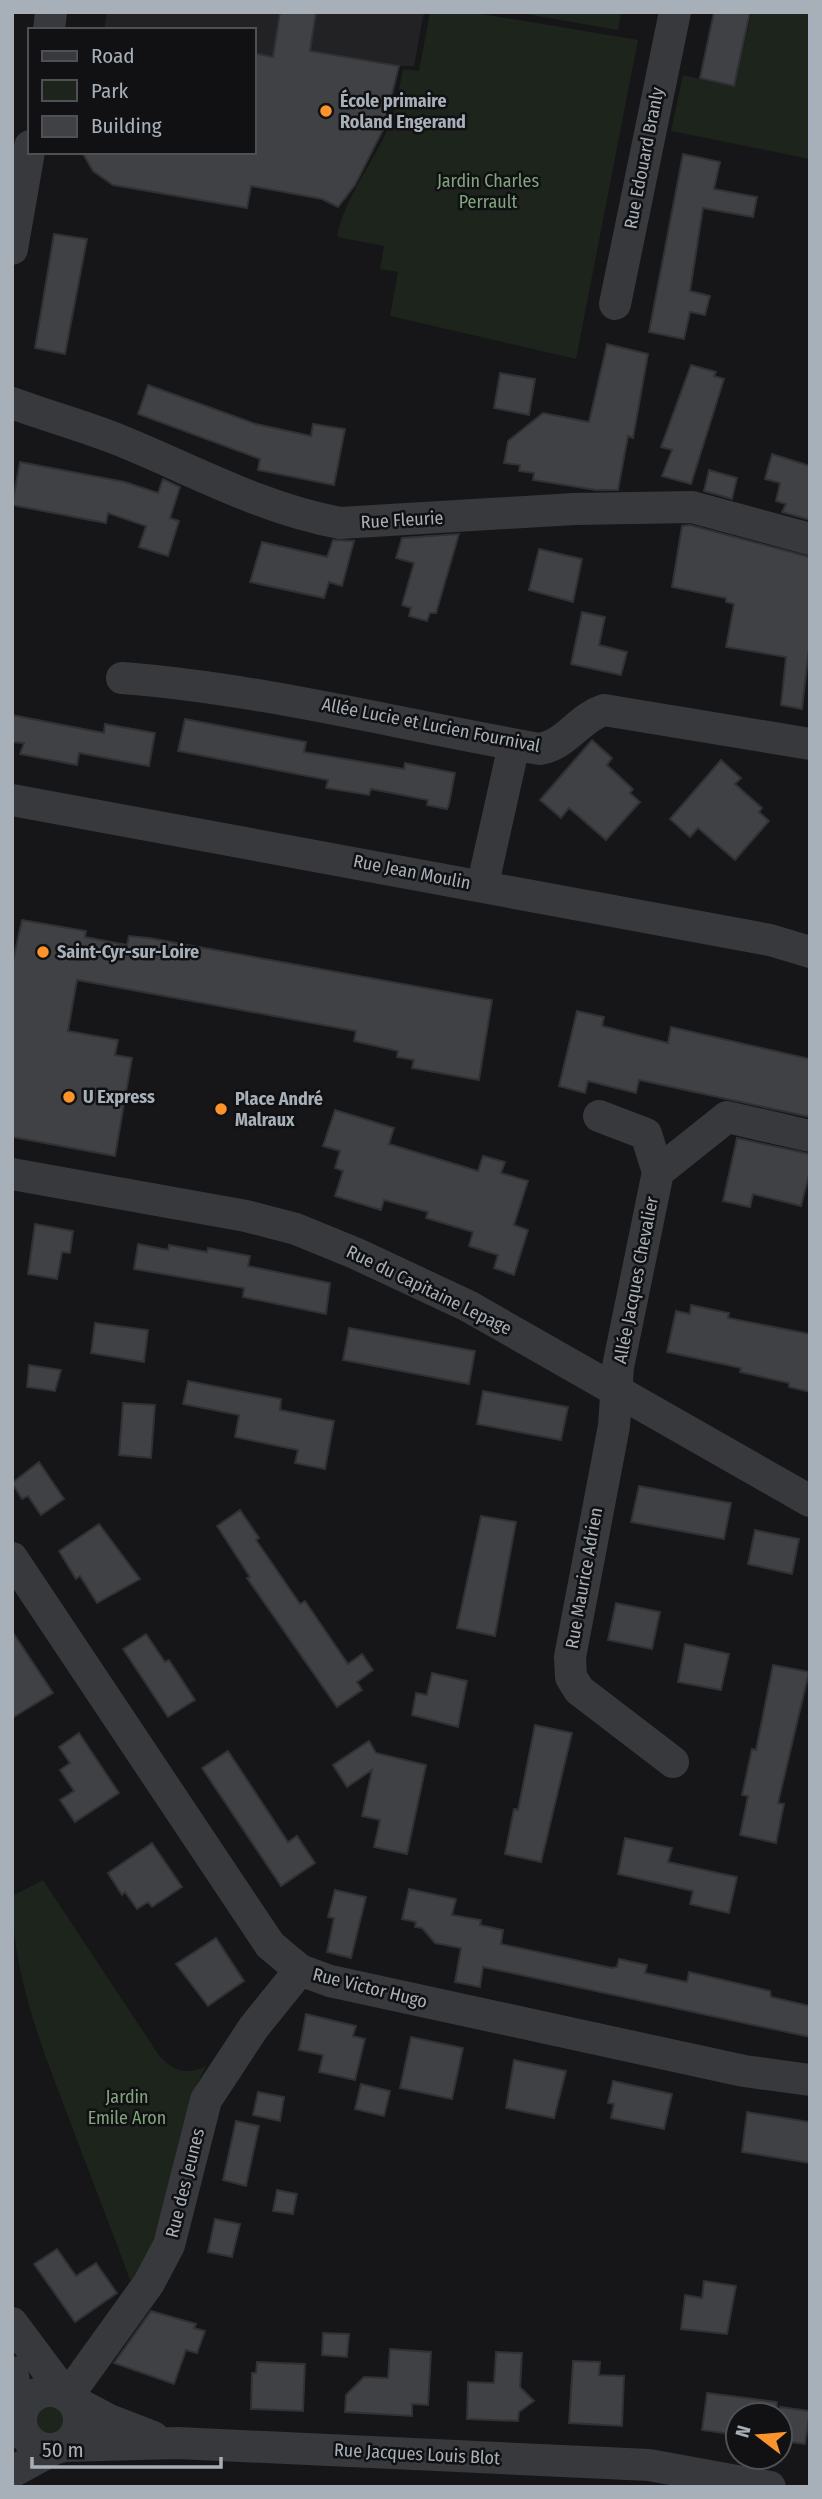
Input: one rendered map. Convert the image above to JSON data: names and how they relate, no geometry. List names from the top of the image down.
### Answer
{
  "streets": {
    "street": [
      "Rue Edouard Branly",
      "Rue Fleurie",
      "Allée Lucie et Lucien Fournival",
      "Rue Jean Moulin",
      "Allée Jacques Chevalier",
      "Rue du Capitaine Lepage",
      "Rue Maurice Adrien",
      "Rue Victor Hugo",
      "Rue des Jeunes",
      "Rue Jacques Louis Blot"
    ]
  },
  "crossings": [
    ["Allée Jacques Chevalier", "Rue du Capitaine Lepage"],
    ["Allée Jacques Chevalier", "Rue Maurice Adrien"],
    ["Rue du Capitaine Lepage", "Rue Maurice Adrien"],
    ["Rue Victor Hugo", "Rue des Jeunes"],
    ["Rue des Jeunes", "Rue Jacques Louis Blot"]
  ],
  "parks": ["Jardin Charles Perrault", "Jardin Emile Aron"],
  "places": [
    "École primaire Roland Engerand",
    "Saint-Cyr-sur-Loire",
    "U Express",
    "Place André Malraux"
  ],
  "legend": ["Road", "Park", "Building"],
  "scale_bar": "50 m",
  "north": "left"
}
